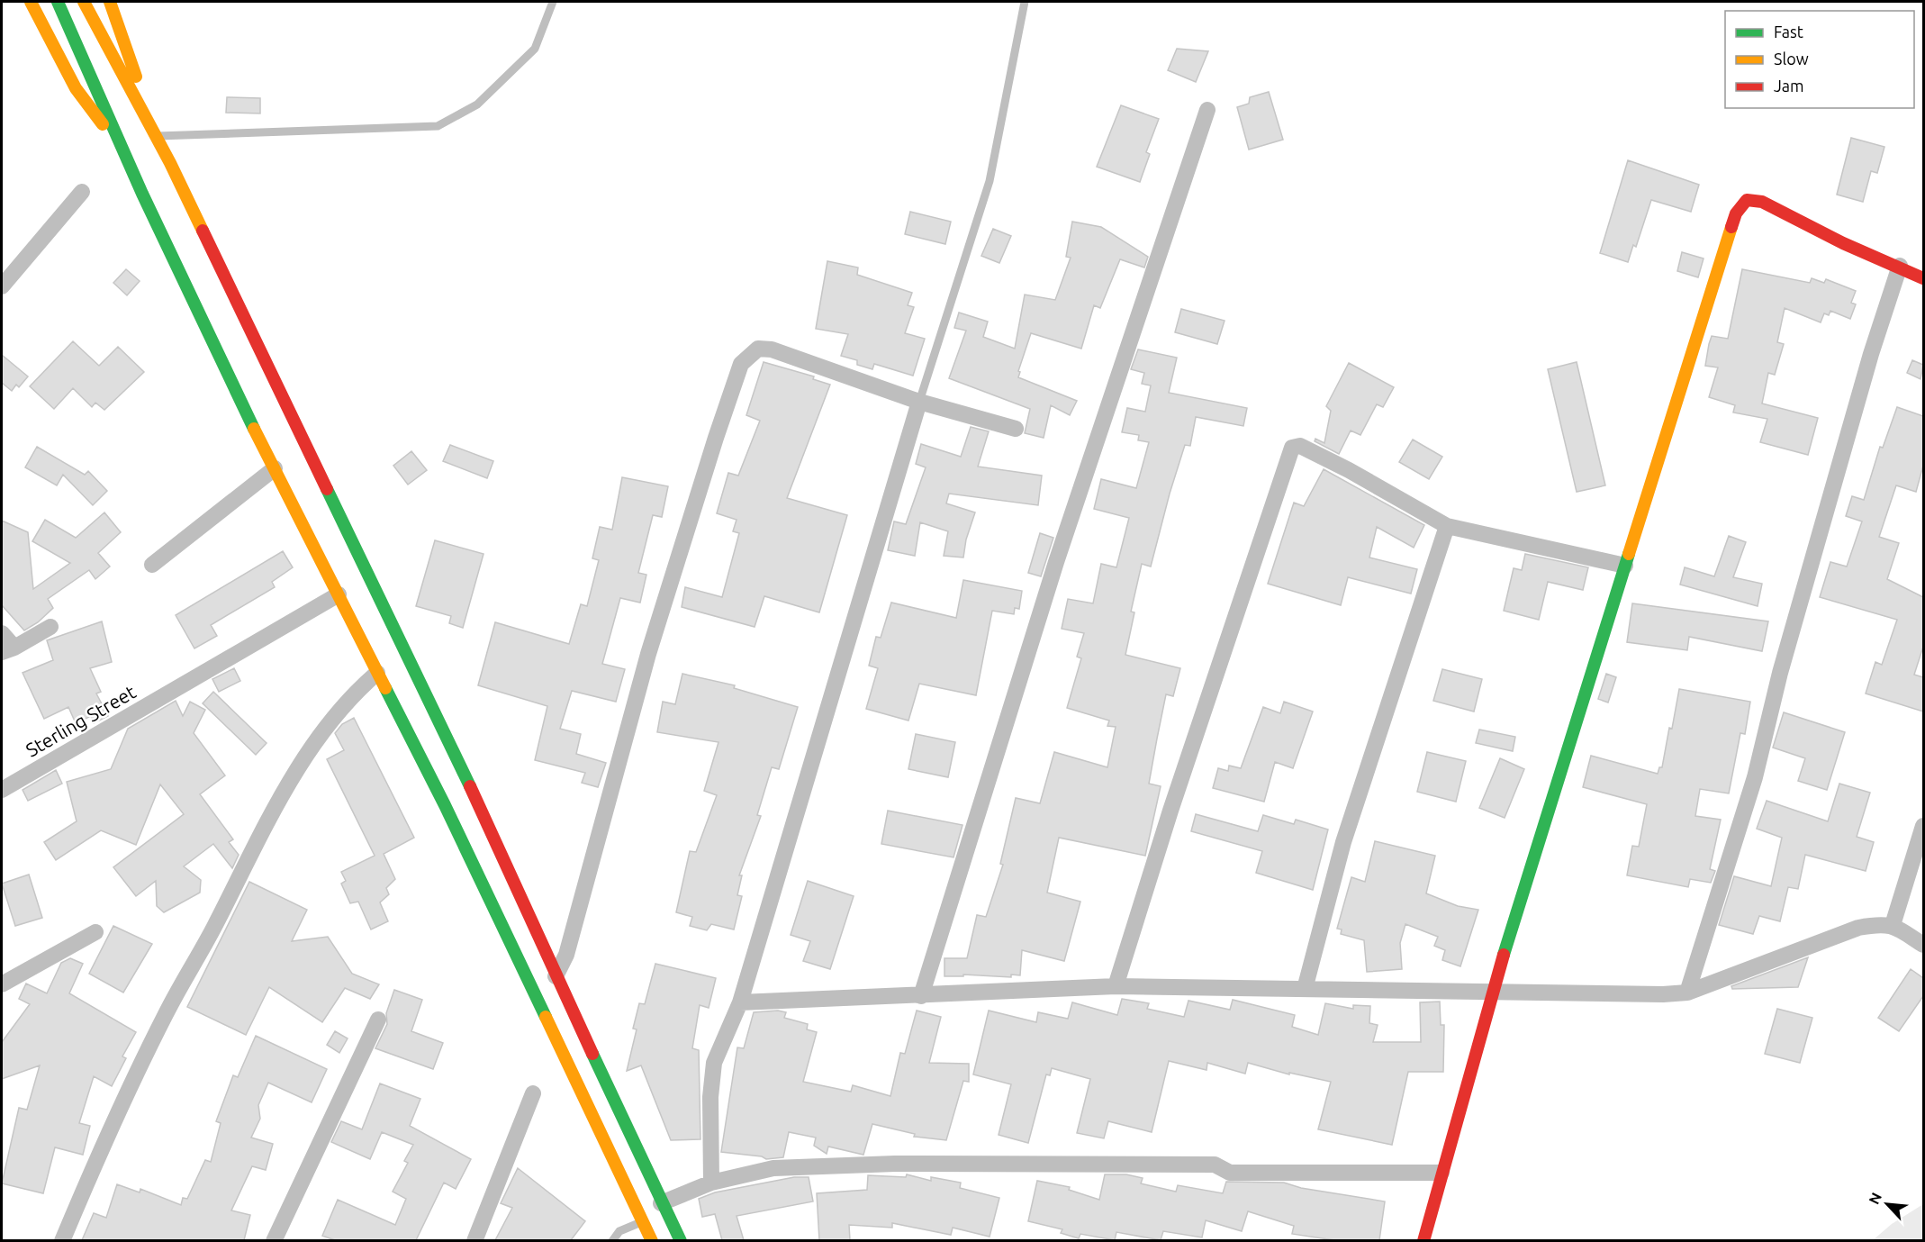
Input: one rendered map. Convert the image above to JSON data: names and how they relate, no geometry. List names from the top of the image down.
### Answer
{
  "streets": {
    "street": ["Sterling Street"]
  },
  "legend": ["Fast", "Slow", "Jam"],
  "north": "top left"
}
